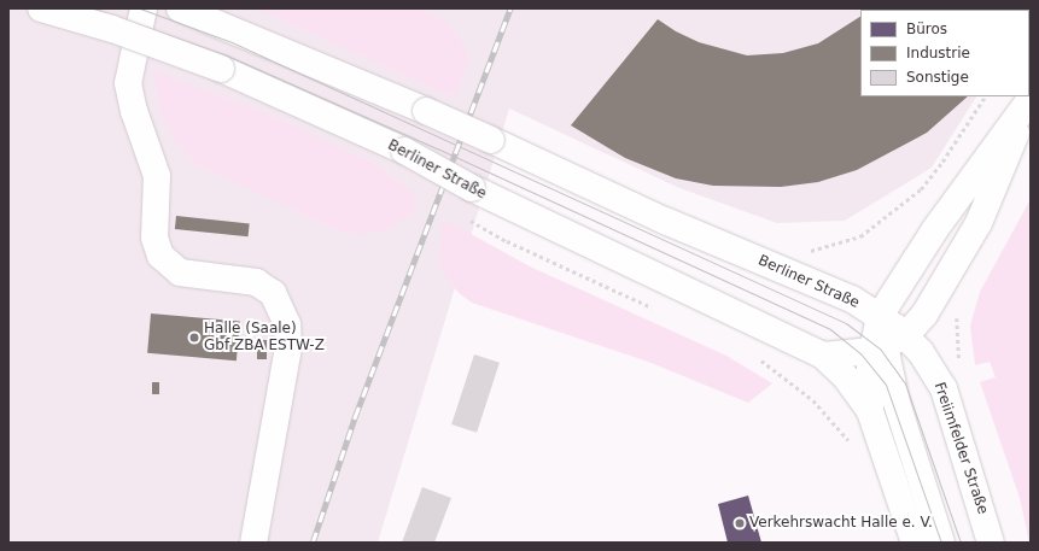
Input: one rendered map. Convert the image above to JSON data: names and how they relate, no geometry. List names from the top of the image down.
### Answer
{
  "streets": {
    "street": ["Berliner Straße", "Freiimfelder Straße"]
  },
  "places": ["Halle (Saale) Gbf ZBA ESTW-Z", "Verkehrswacht Halle e. V."],
  "legend": ["Büros", "Industrie", "Sonstige"]
}
